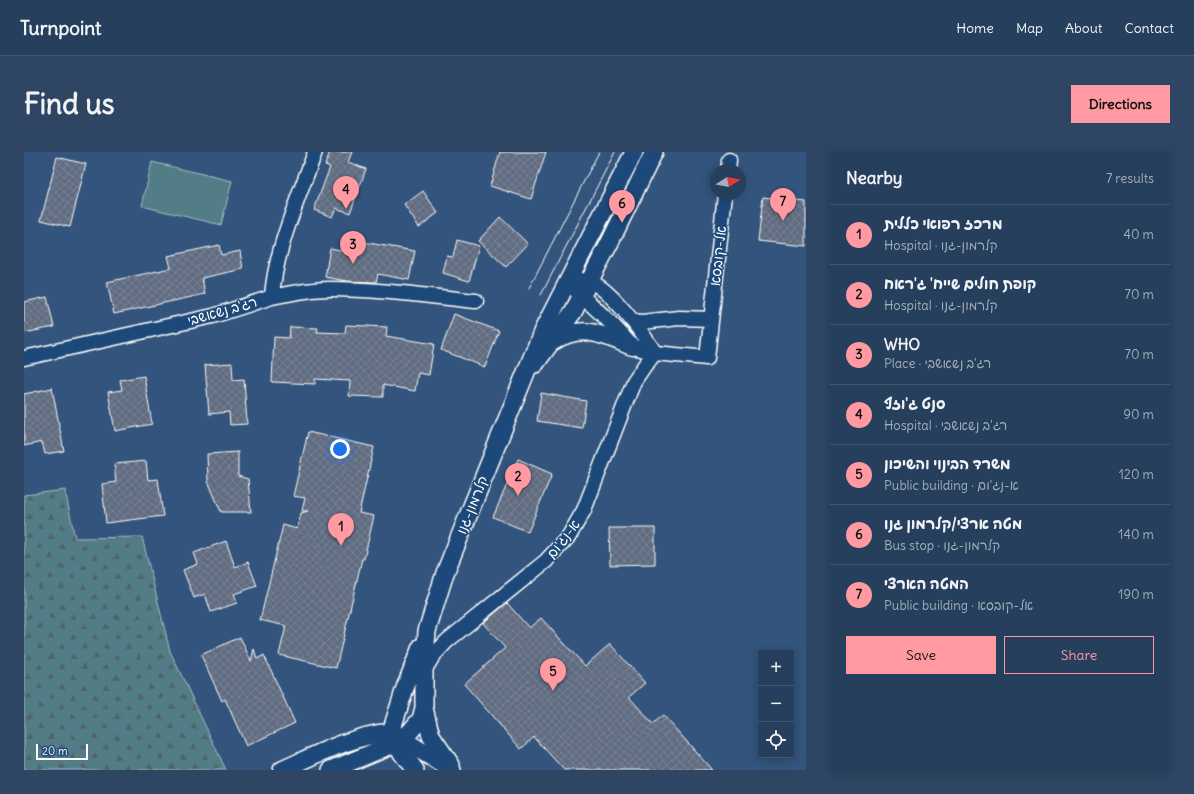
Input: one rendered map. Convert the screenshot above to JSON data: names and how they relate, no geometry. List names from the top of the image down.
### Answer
{
  "streets": {
    "street": [
      "אל-קובסא",
      "רג'ב נשאשבי",
      "קלרמון-גנו",
      "א-נג'ום"
    ]
  },
  "crossings": [
    ["אל-קובסא", "א-נג'ום"],
    ["קלרמון-גנו", "א-נג'ום"]
  ],
  "scale_bar": "20 m",
  "north": "right",
  "page": {
    "header": "Turnpoint",
    "nav": [
      "Home",
      "Map",
      "About",
      "Contact"
    ],
    "buttons": [
      "Directions",
      ["Save", "Share"]
    ],
    "title": "Find us",
    "heading": ["Nearby", "7 results"],
    "pins": [
      "4",
      "7",
      "6",
      "3",
      "2",
      "1",
      "5"
    ],
    "list": [
      {
        "mark": "1",
        "name": "מרכז רפואי כללית",
        "note": "Hospital · קלרמון-גנו",
        "value": "40 m"
      },
      {
        "mark": "2",
        "name": "קופת חולים שייח' ג'ראח",
        "note": "Hospital · קלרמון-גנו",
        "value": "70 m"
      },
      {
        "mark": "3",
        "name": "WHO",
        "note": "Place · רג'ב נשאשבי",
        "value": "70 m"
      },
      {
        "mark": "4",
        "name": "סנט ג'וזף",
        "note": "Hospital · רג'ב נשאשבי",
        "value": "90 m"
      },
      {
        "mark": "5",
        "name": "משרד הבינוי והשיכון",
        "note": "Public building · א-נג'ום",
        "value": "120 m"
      },
      {
        "mark": "6",
        "name": "מטה ארצי/קלרמון גנו",
        "note": "Bus stop · קלרמון-גנו",
        "value": "140 m"
      },
      {
        "mark": "7",
        "name": "המטה הארצי",
        "note": "Public building · אל-קובסא",
        "value": "190 m"
      }
    ],
    "map_buttons": ["+", "−"],
    "scale": "20 m"
  }
}
